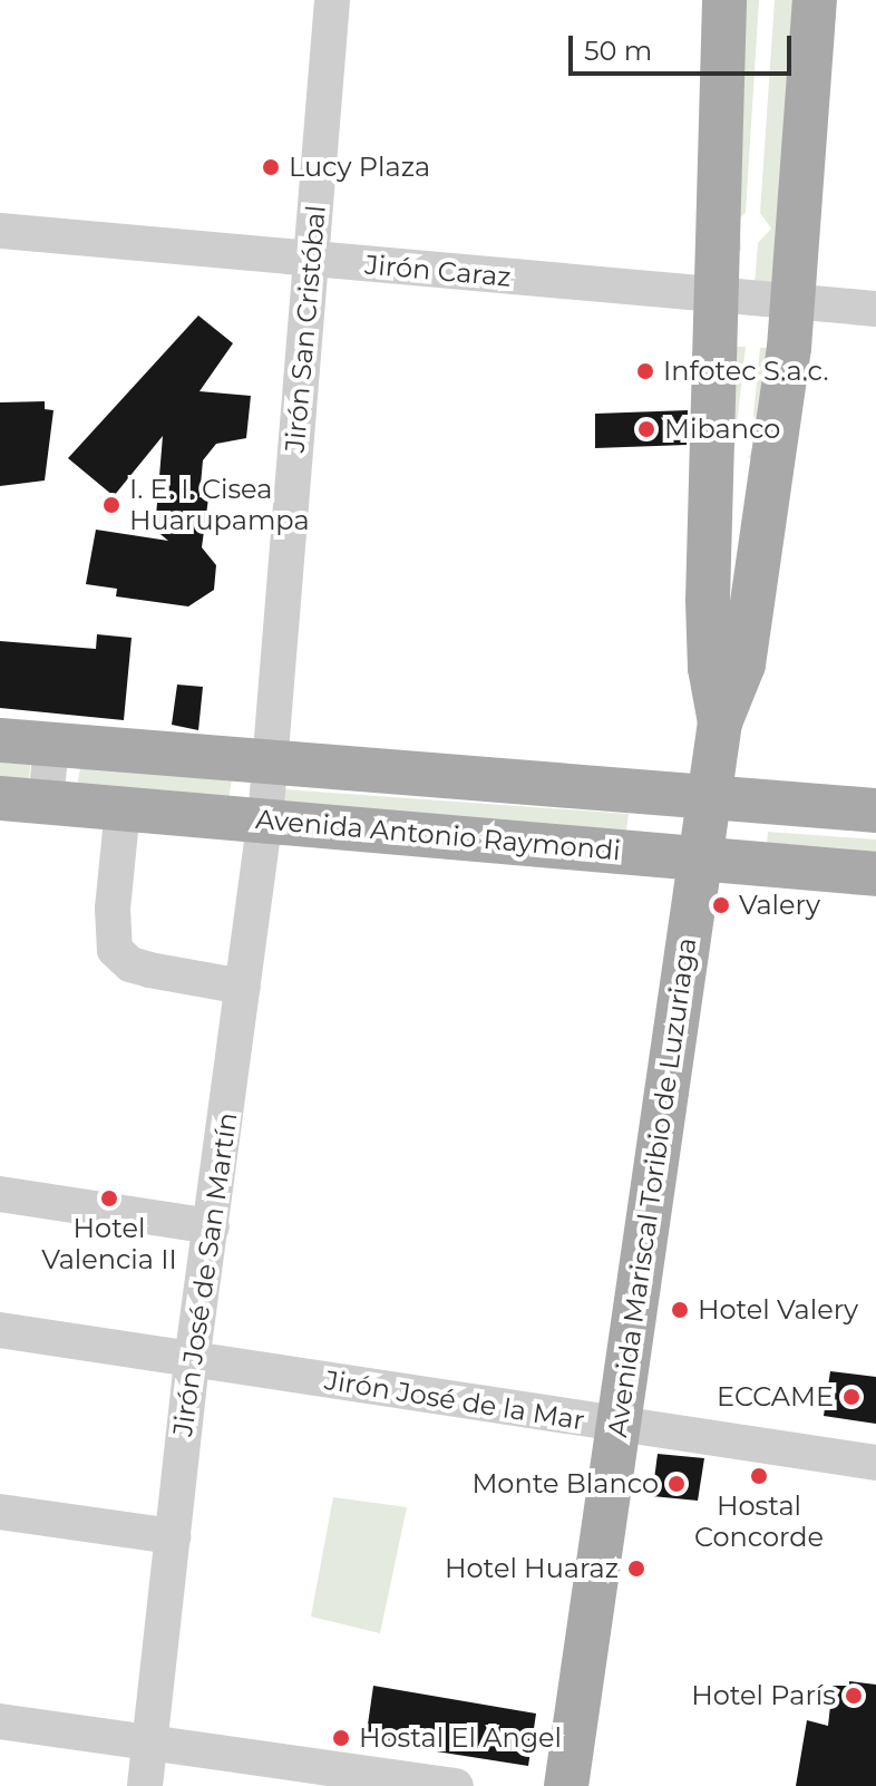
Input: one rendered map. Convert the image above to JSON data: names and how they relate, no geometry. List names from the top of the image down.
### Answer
{
  "streets": {
    "main road": ["Avenida Antonio Raymondi", "Avenida Mariscal Toribio de Luzuriaga"],
    "street": [
      "Jirón Caraz",
      "Jirón San Cristóbal",
      "Jirón José de San Martín",
      "Jirón José de la Mar"
    ]
  },
  "crossings": [
    ["Jirón Caraz", "Jirón San Cristóbal"],
    ["Jirón San Cristóbal", "Jirón José de San Martín"],
    ["Avenida Antonio Raymondi", "Avenida Mariscal Toribio de Luzuriaga"],
    ["Avenida Antonio Raymondi", "Jirón José de San Martín"],
    ["Avenida Mariscal Toribio de Luzuriaga", "Jirón José de la Mar"],
    ["Jirón José de San Martín", "Jirón José de la Mar"]
  ],
  "places": [
    "Lucy Plaza",
    "Infotec S.a.c.",
    "Mibanco",
    "I. E. I. Cisea Huarupampa",
    "Valery",
    "Hotel Valencia II",
    "Hotel Valery",
    "ECCAME",
    "Hostal Concorde",
    "Monte Blanco",
    "Hotel Huaraz",
    "Hotel París",
    "Hostal El Angel"
  ],
  "scale_bar": "50 m"
}
